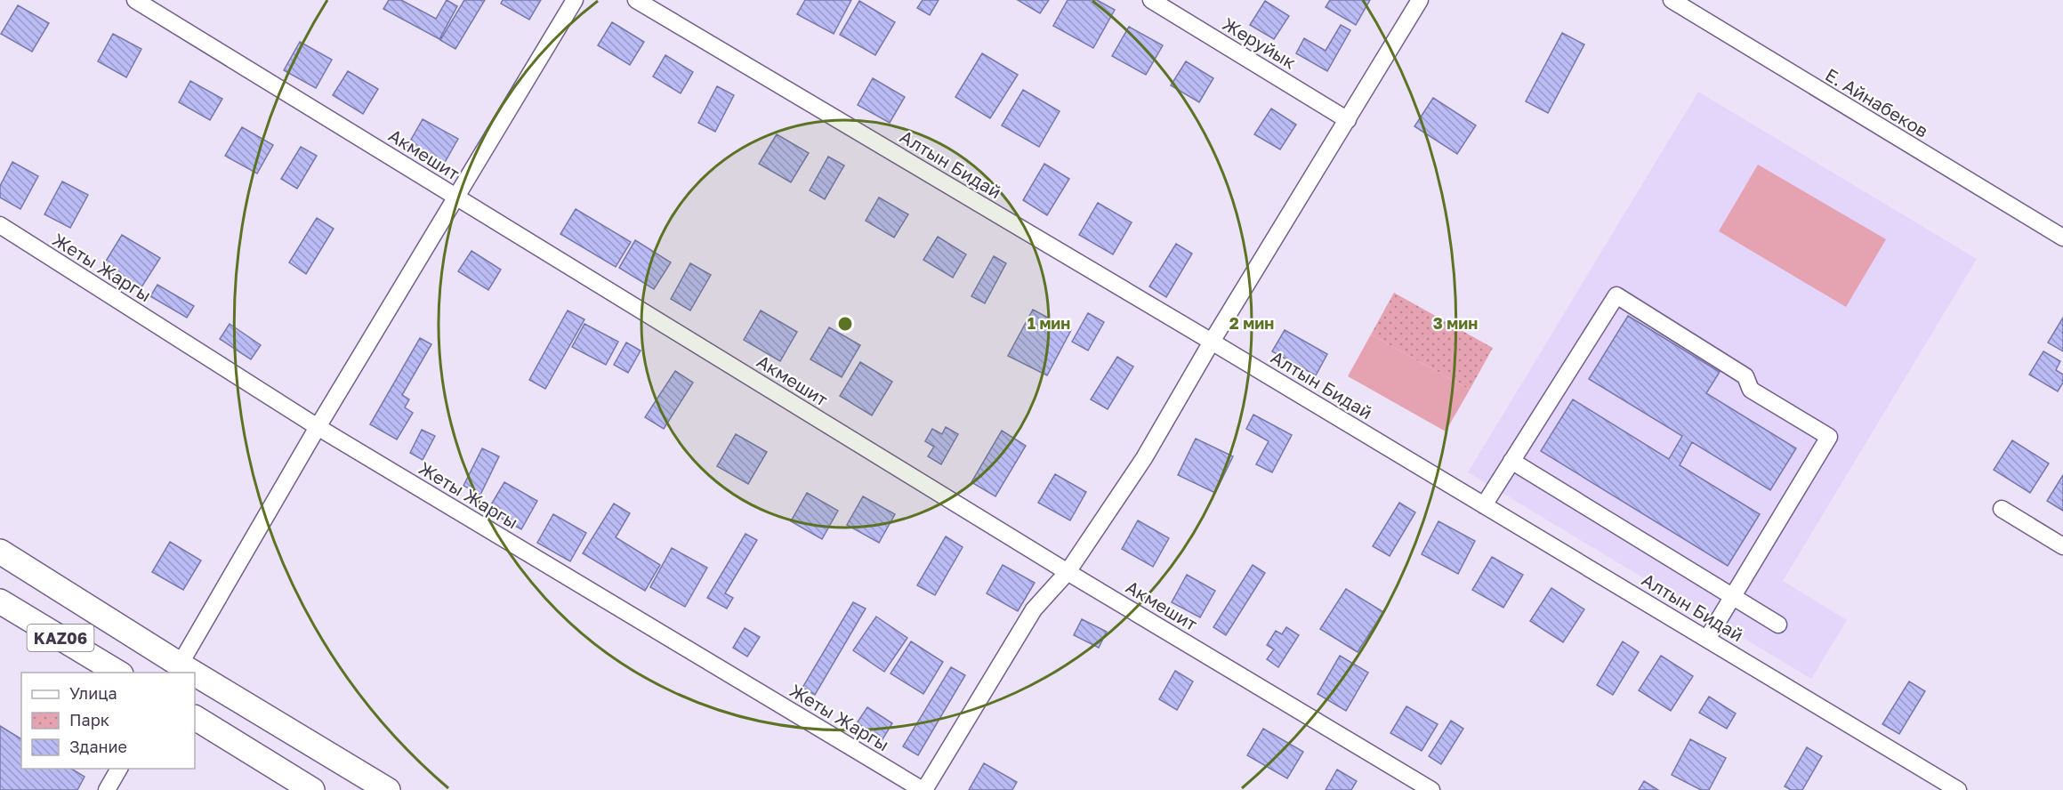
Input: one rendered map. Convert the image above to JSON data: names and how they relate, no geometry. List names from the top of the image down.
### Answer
{
  "streets": {
    "highway": ["KАZ06"],
    "street": [
      "Жеруйык",
      "Е. Айнабеков",
      "Акмешит",
      "Алтын Бидай",
      "Жеты Жаргы"
    ]
  },
  "legend": ["Улица", "Парк", "Здание"],
  "rings": ["1 мин", "2 мин", "3 мин"]
}
